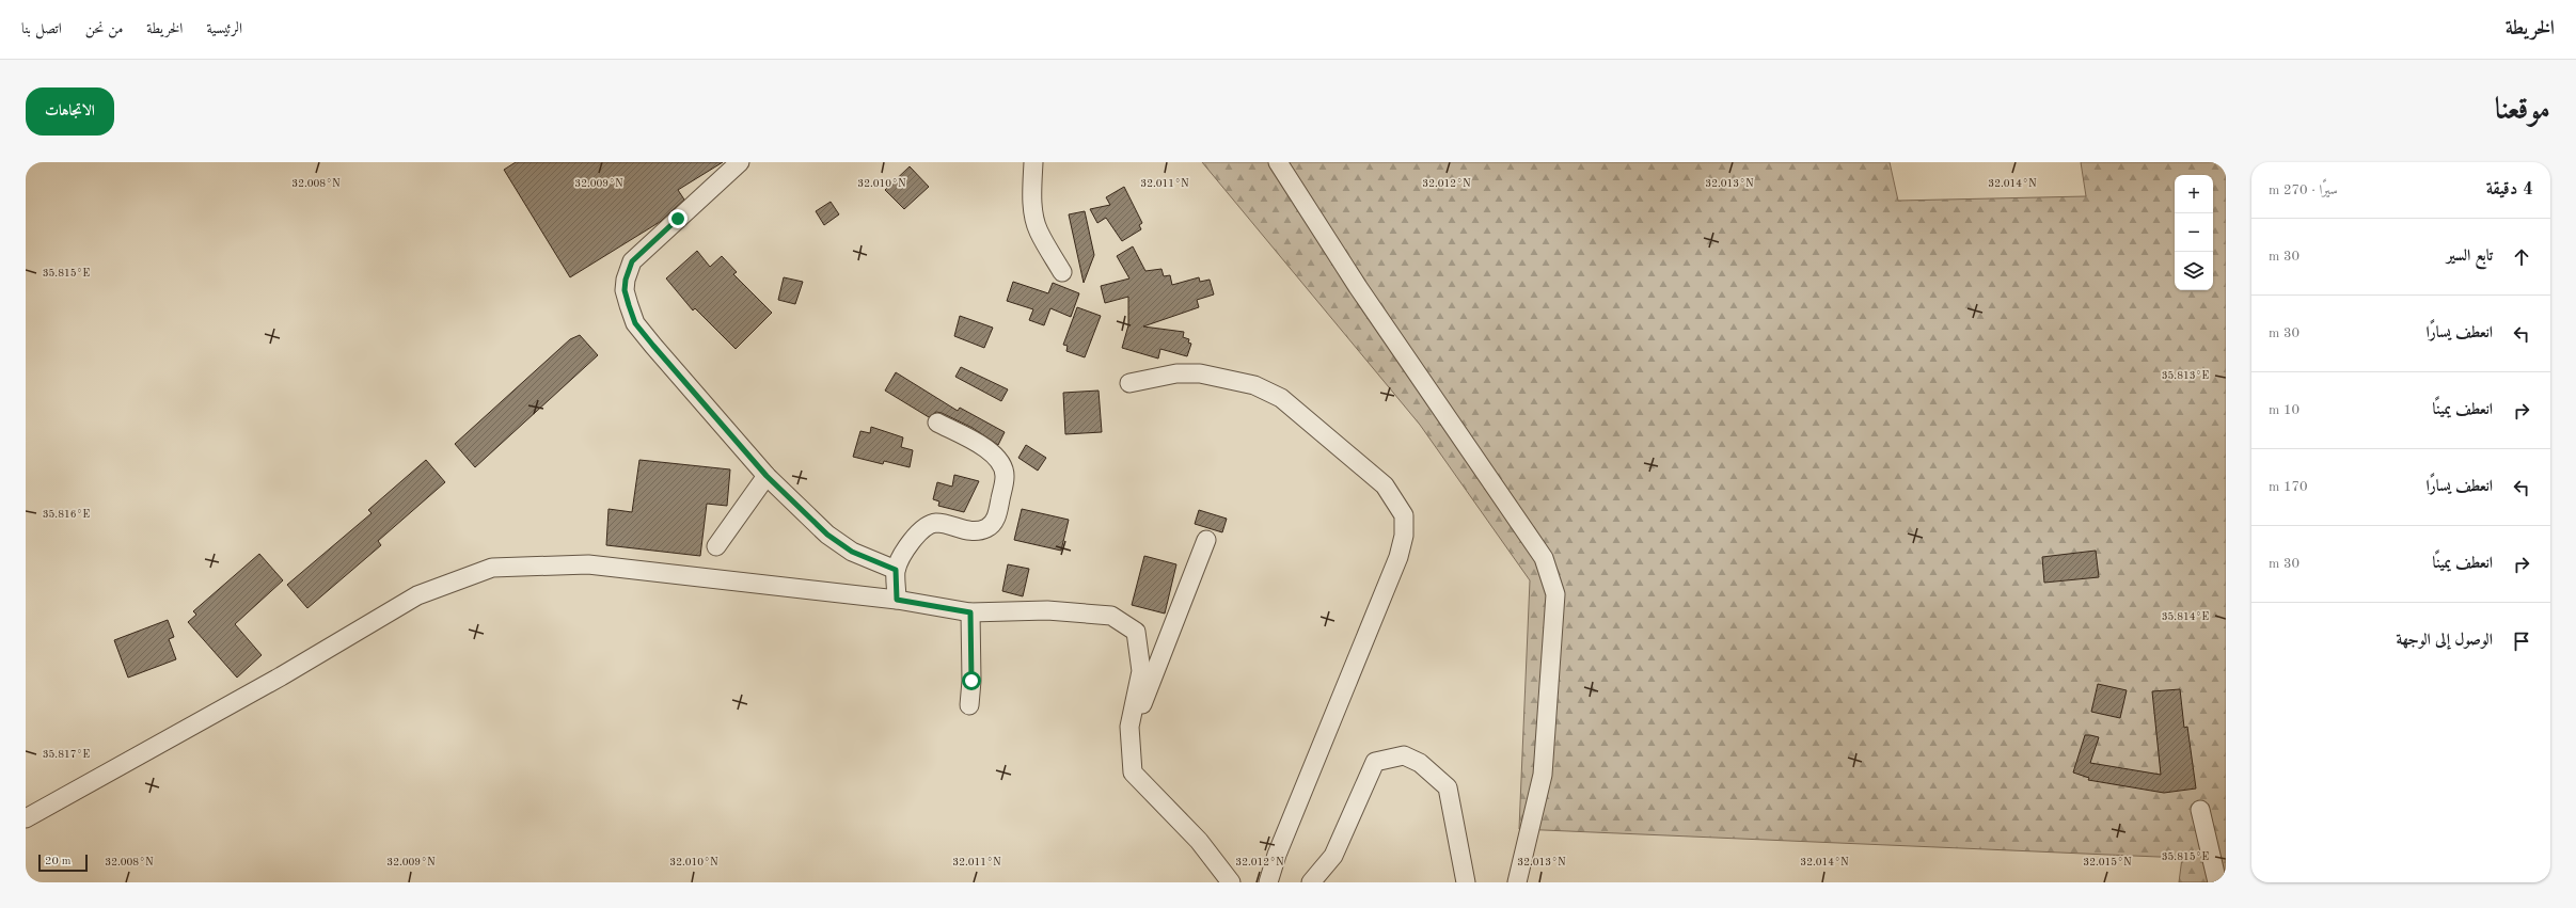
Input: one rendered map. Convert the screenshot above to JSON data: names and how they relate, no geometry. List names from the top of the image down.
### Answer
{
  "scale_bar": "20 m",
  "page": {
    "header": "الخريطة",
    "nav": [
      "الرئيسية",
      "الخريطة",
      "من نحن",
      "اتصل بنا"
    ],
    "title": "موقعنا",
    "buttons": "الاتجاهات",
    "heading": ["4 دقيقة", "سيرًا · 270 m"],
    "map_buttons": ["+", "−"],
    "list": [
      ["تابع السير", "30 m"],
      ["انعطف يسارًا", "30 m"],
      ["انعطف يمينًا", "10 m"],
      ["انعطف يسارًا", "170 m"],
      ["انعطف يمينًا", "30 m"],
      "الوصول إلى الوجهة"
    ],
    "scale": "20 m"
  },
  "coordinates": [
    "32.008°N",
    "32.009°N",
    "32.010°N",
    "32.011°N",
    "32.012°N",
    "32.013°N",
    "32.014°N",
    "35.815°E",
    "35.813°E",
    "35.816°E",
    "35.814°E",
    "35.817°E",
    "32.015°N"
  ]
}
